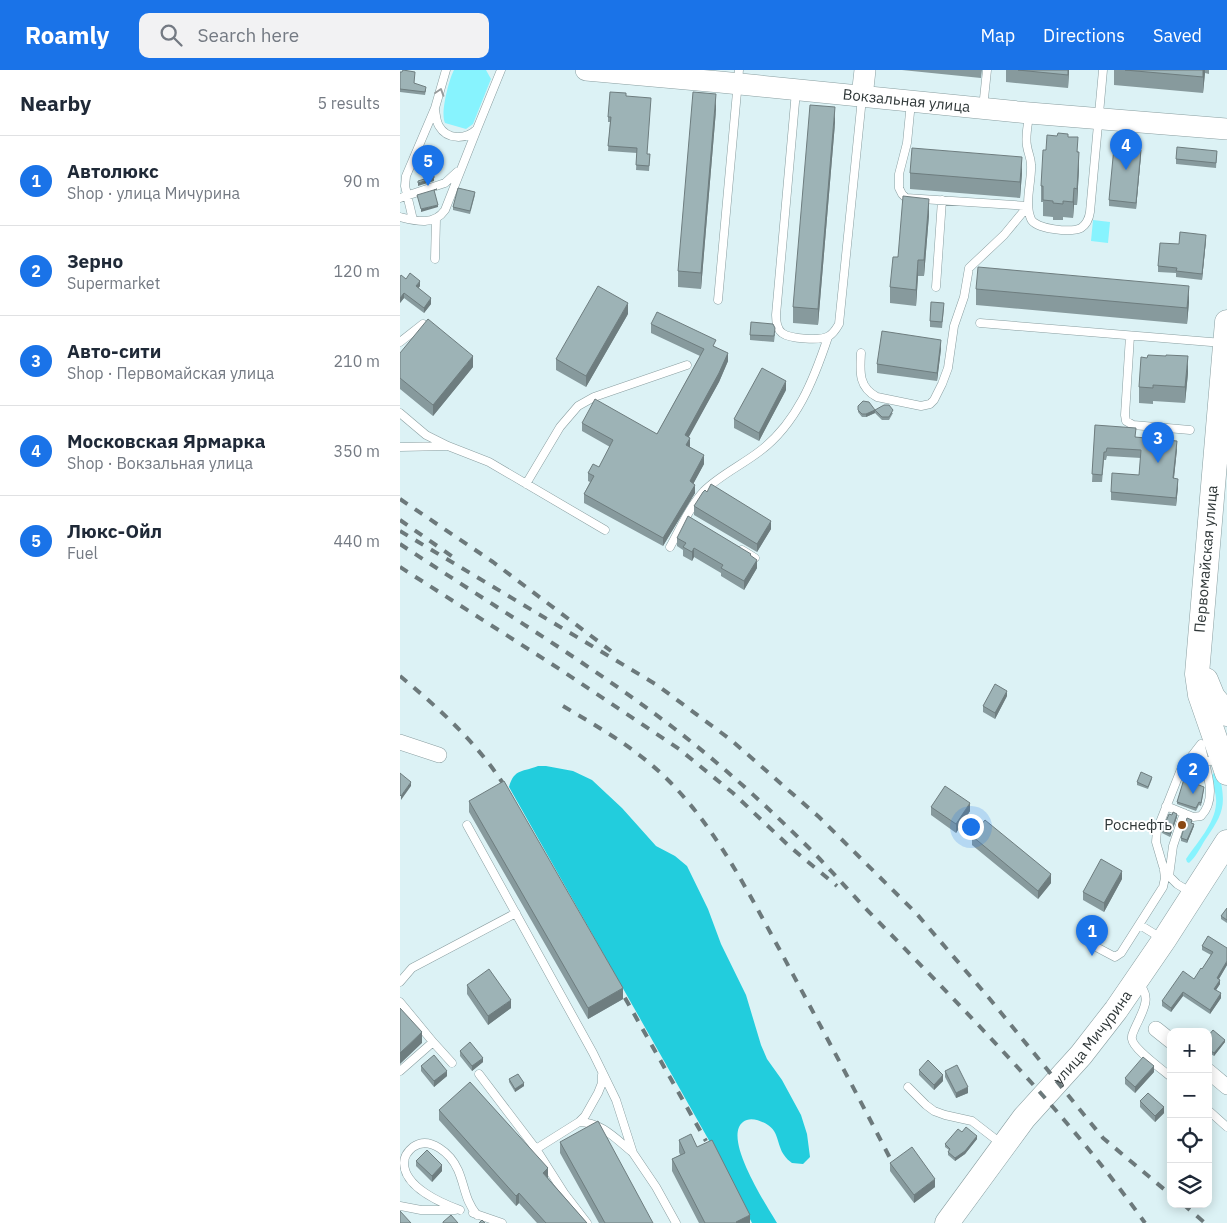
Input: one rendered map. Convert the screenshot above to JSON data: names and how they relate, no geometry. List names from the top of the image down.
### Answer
{
  "streets": {
    "main road": ["Вокзальная улица", "Первомайская улица", "улица Мичурина"]
  },
  "places": ["Роснефть"],
  "page": {
    "header": "Roamly",
    "search": "Search here",
    "nav": ["Map", "Directions", "Saved"],
    "heading": ["Nearby", "5 results"],
    "pins": [
      "4",
      "5",
      "3",
      "2",
      "1"
    ],
    "list": [
      {
        "mark": "1",
        "name": "Автолюкс",
        "note": "Shop · улица Мичурина",
        "value": "90 m"
      },
      {
        "mark": "2",
        "name": "Зерно",
        "note": "Supermarket",
        "value": "120 m"
      },
      {
        "mark": "3",
        "name": "Авто-сити",
        "note": "Shop · Первомайская улица",
        "value": "210 m"
      },
      {
        "mark": "4",
        "name": "Московская Ярмарка",
        "note": "Shop · Вокзальная улица",
        "value": "350 m"
      },
      {
        "mark": "5",
        "name": "Люкс-Ойл",
        "note": "Fuel",
        "value": "440 m"
      }
    ],
    "map_buttons": ["+", "−"]
  }
}
